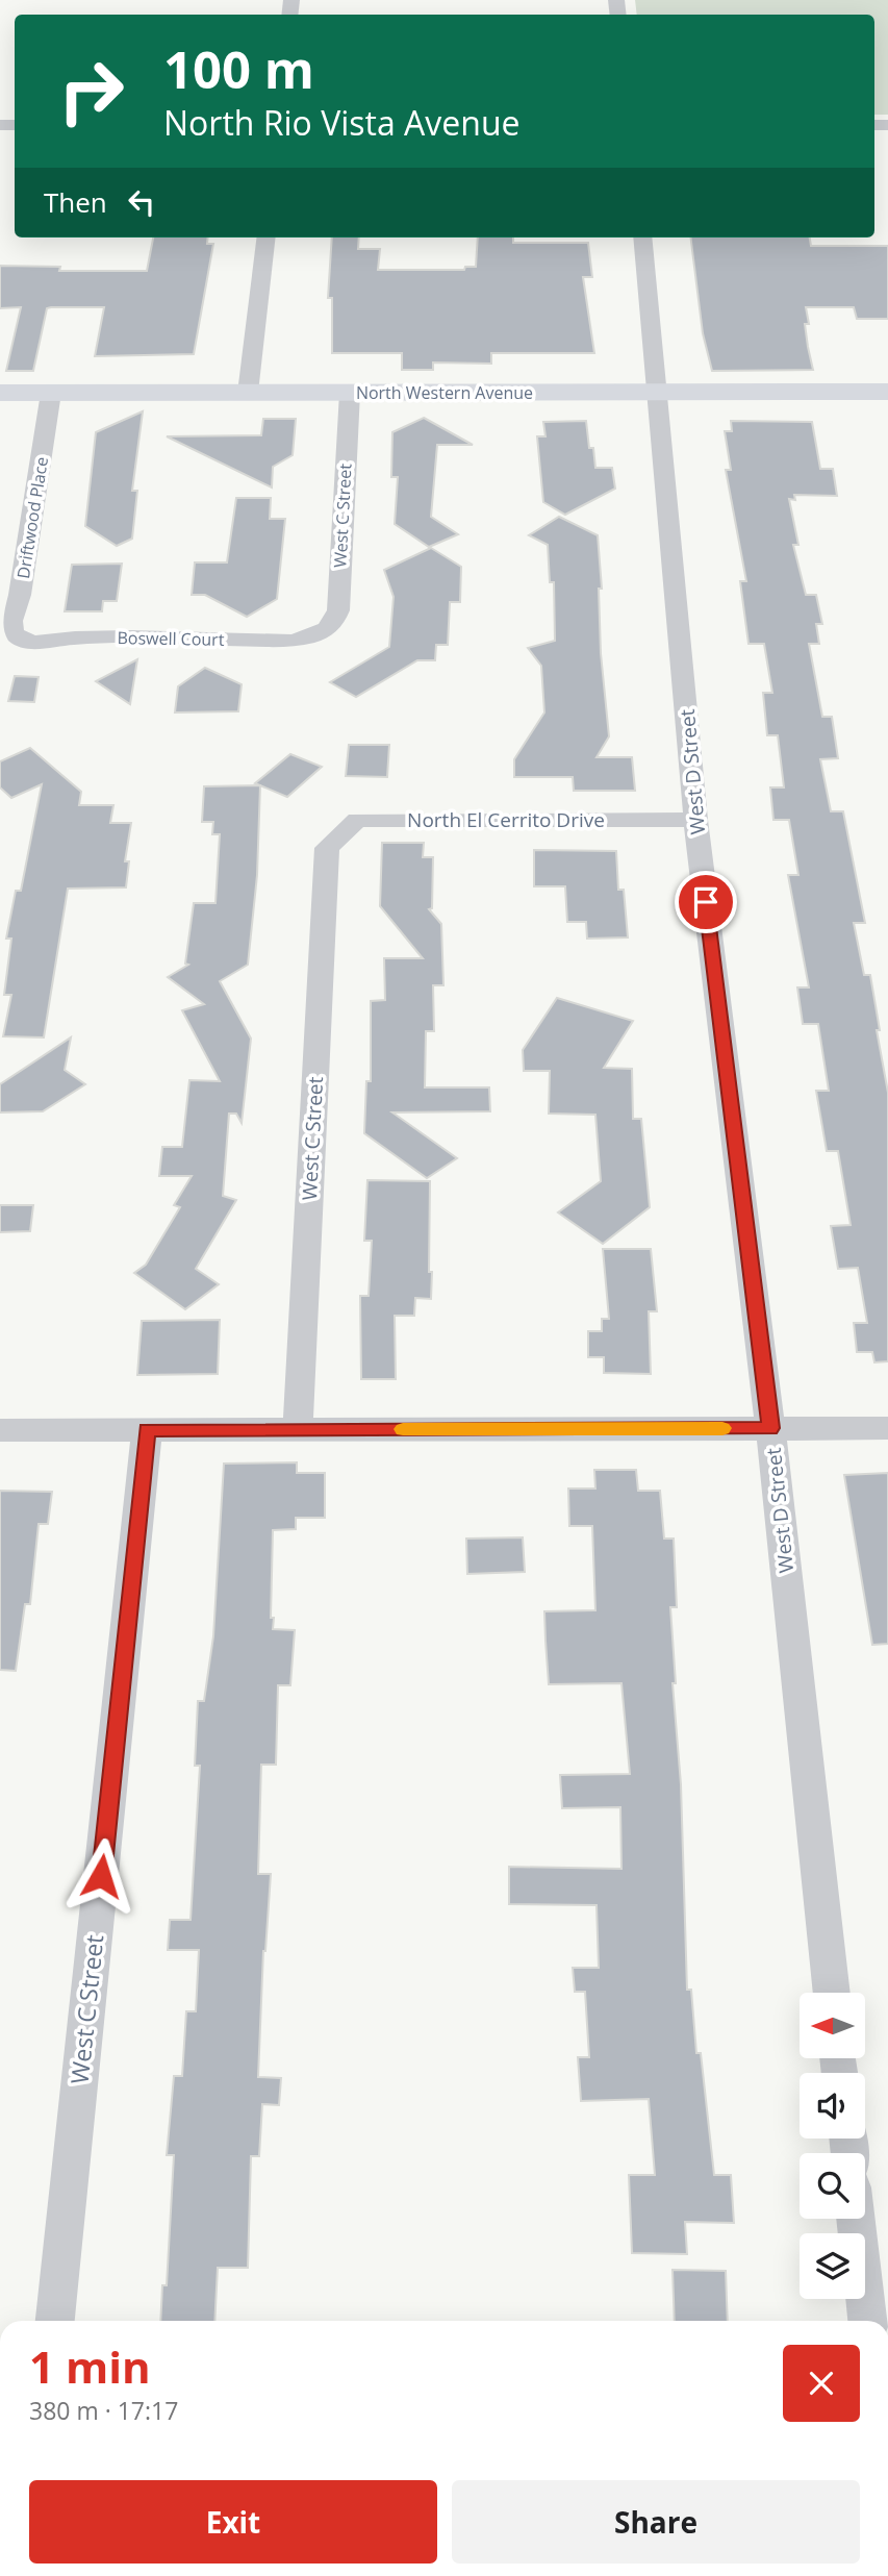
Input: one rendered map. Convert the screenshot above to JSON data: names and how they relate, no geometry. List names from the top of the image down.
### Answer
{
  "streets": {
    "main road": ["North Western Avenue"],
    "street": [
      "West C Street",
      "Driftwood Place",
      "Boswell Court",
      "West D Street",
      "North El Cerrito Drive"
    ]
  },
  "crossings": [
    ["North Western Avenue", "West C Street"],
    ["North Western Avenue", "Driftwood Place"],
    ["North Western Avenue", "West D Street"],
    ["West C Street", "Boswell Court"],
    ["West C Street", "North El Cerrito Drive"],
    ["Driftwood Place", "Boswell Court"],
    ["West D Street", "North El Cerrito Drive"]
  ],
  "north": "left",
  "page": {
    "turn": ["100 m", "North Rio Vista Avenue"],
    "then": "Then",
    "heading": ["1 min", "380 m · 17:17"],
    "buttons": ["Exit", "Share"]
  }
}
